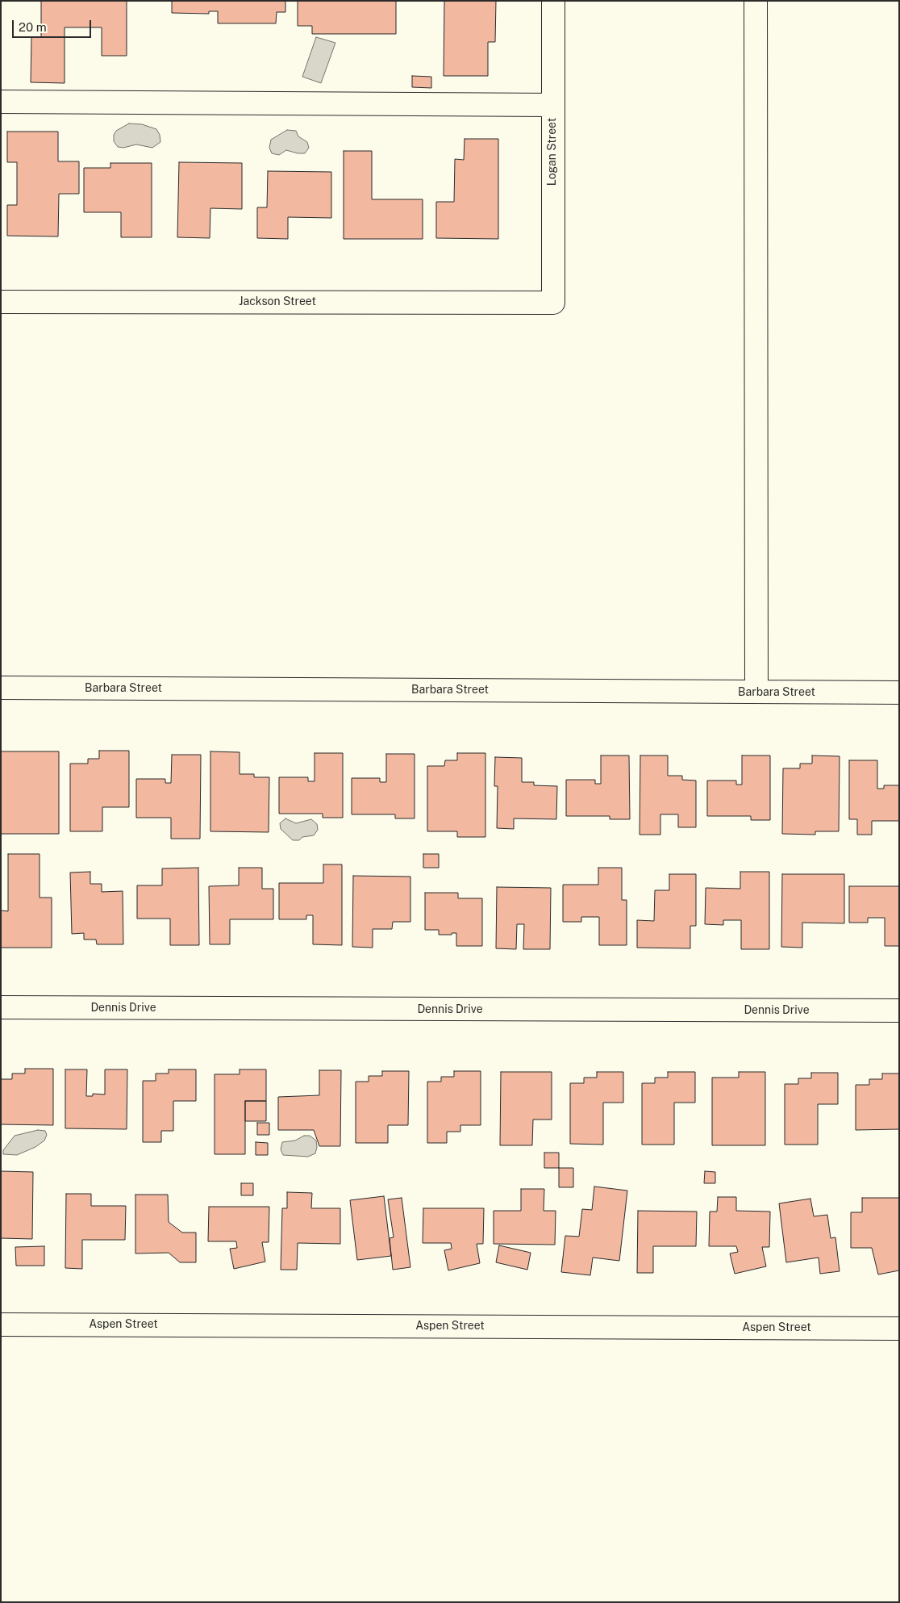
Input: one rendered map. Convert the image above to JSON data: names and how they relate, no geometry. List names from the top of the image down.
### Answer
{
  "streets": {
    "street": [
      "Logan Street",
      "Jackson Street",
      "Barbara Street",
      "Dennis Drive",
      "Aspen Street"
    ]
  },
  "crossings": [
    ["Logan Street", "Jackson Street"]
  ],
  "scale_bar": "20 m"
}
